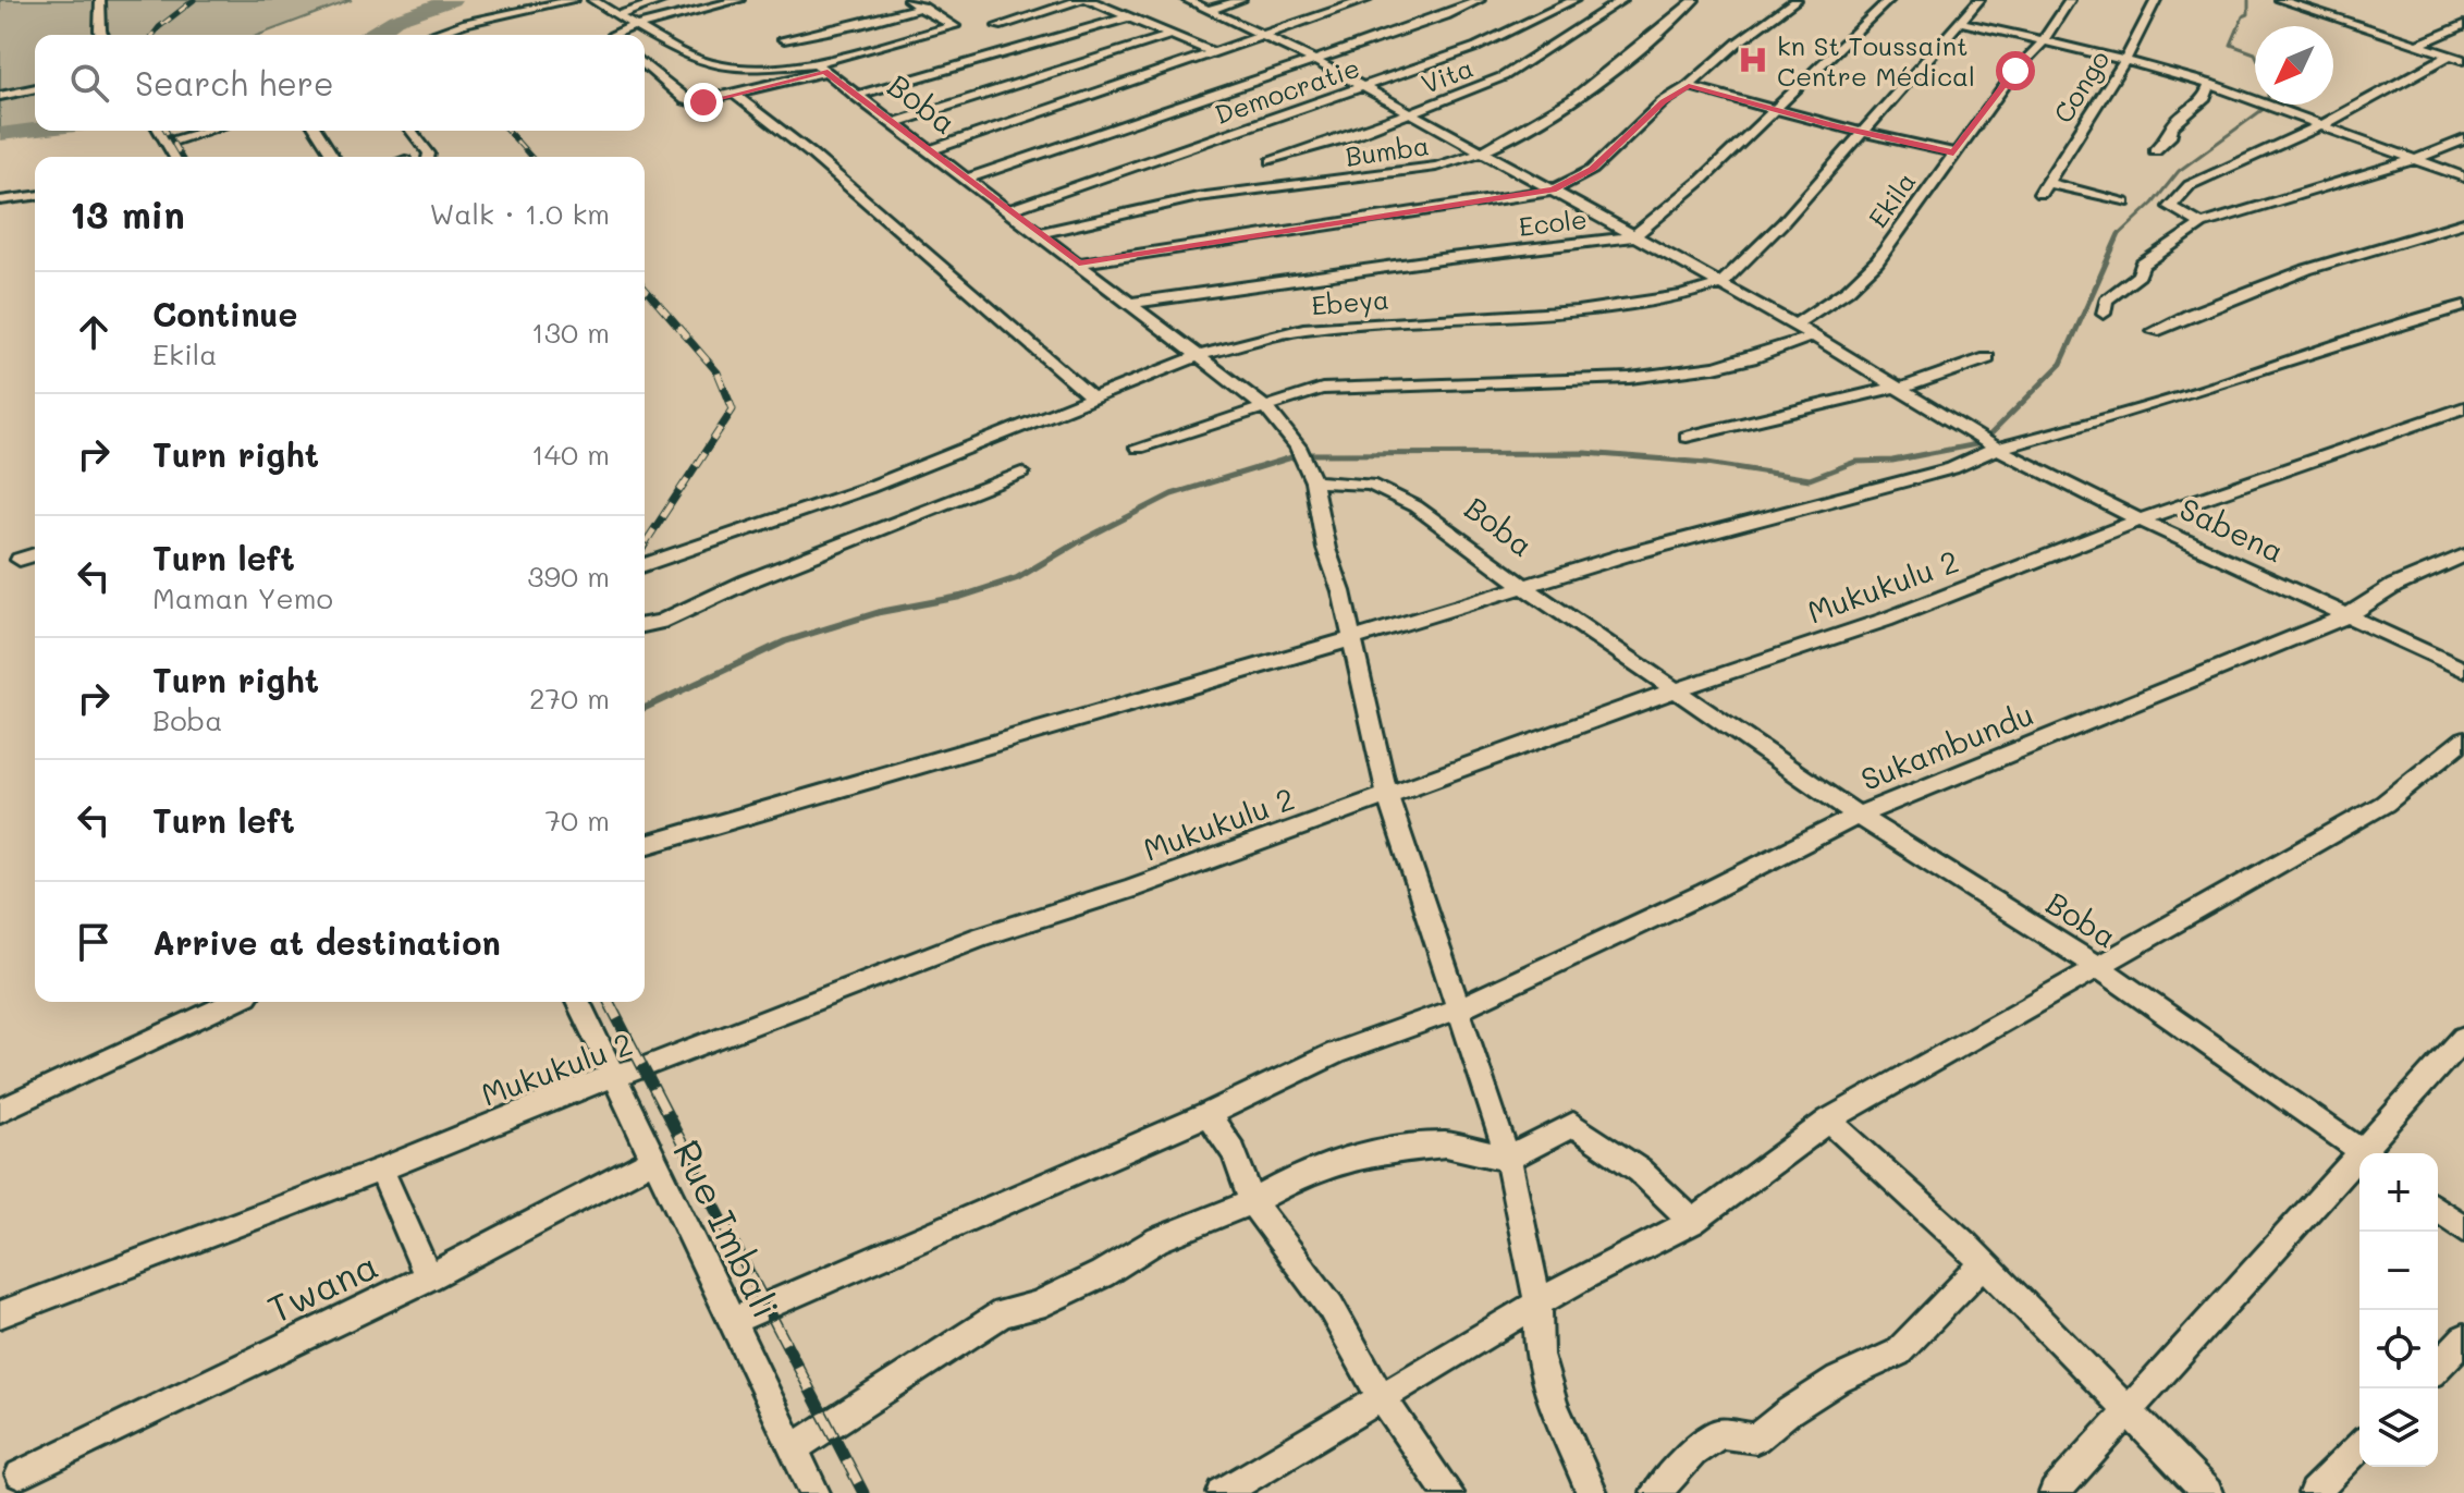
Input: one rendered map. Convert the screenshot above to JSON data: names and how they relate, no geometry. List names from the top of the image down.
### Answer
{
  "streets": {
    "street": [
      "Vita",
      "Congo",
      "Democratie",
      "Boba",
      "Bumba",
      "Ekila",
      "Ecole",
      "Ebeya",
      "Sabena",
      "Mukukulu 2",
      "Sukambundu",
      "Rue Imbali",
      "Twana"
    ]
  },
  "crossings": [
    ["Vita", "Sabena"],
    ["Democratie", "Boba"],
    ["Democratie", "Sabena"],
    ["Boba", "Bumba"],
    ["Boba", "Ecole"],
    ["Boba", "Ebeya"],
    ["Boba", "Mukukulu 2"],
    ["Boba", "Sukambundu"],
    ["Bumba", "Sabena"],
    ["Ekila", "Sabena"],
    ["Ecole", "Sabena"],
    ["Ebeya", "Sabena"],
    ["Sabena", "Mukukulu 2"],
    ["Sabena", "Sukambundu"],
    ["Mukukulu 2", "Rue Imbali"],
    ["Sukambundu", "Rue Imbali"],
    ["Rue Imbali", "Twana"]
  ],
  "places": {
    "hospital": ["kn St Toussaint Centre Médical"]
  },
  "north": "bottom left",
  "page": {
    "search": "Search here",
    "heading": ["13 min", "Walk · 1.0 km"],
    "list": [
      ["Continue", "Ekila", "130 m"],
      ["Turn right", "140 m"],
      ["Turn left", "Maman Yemo", "390 m"],
      ["Turn right", "Boba", "270 m"],
      ["Turn left", "70 m"],
      "Arrive at destination"
    ],
    "map_buttons": ["+", "−"]
  }
}
